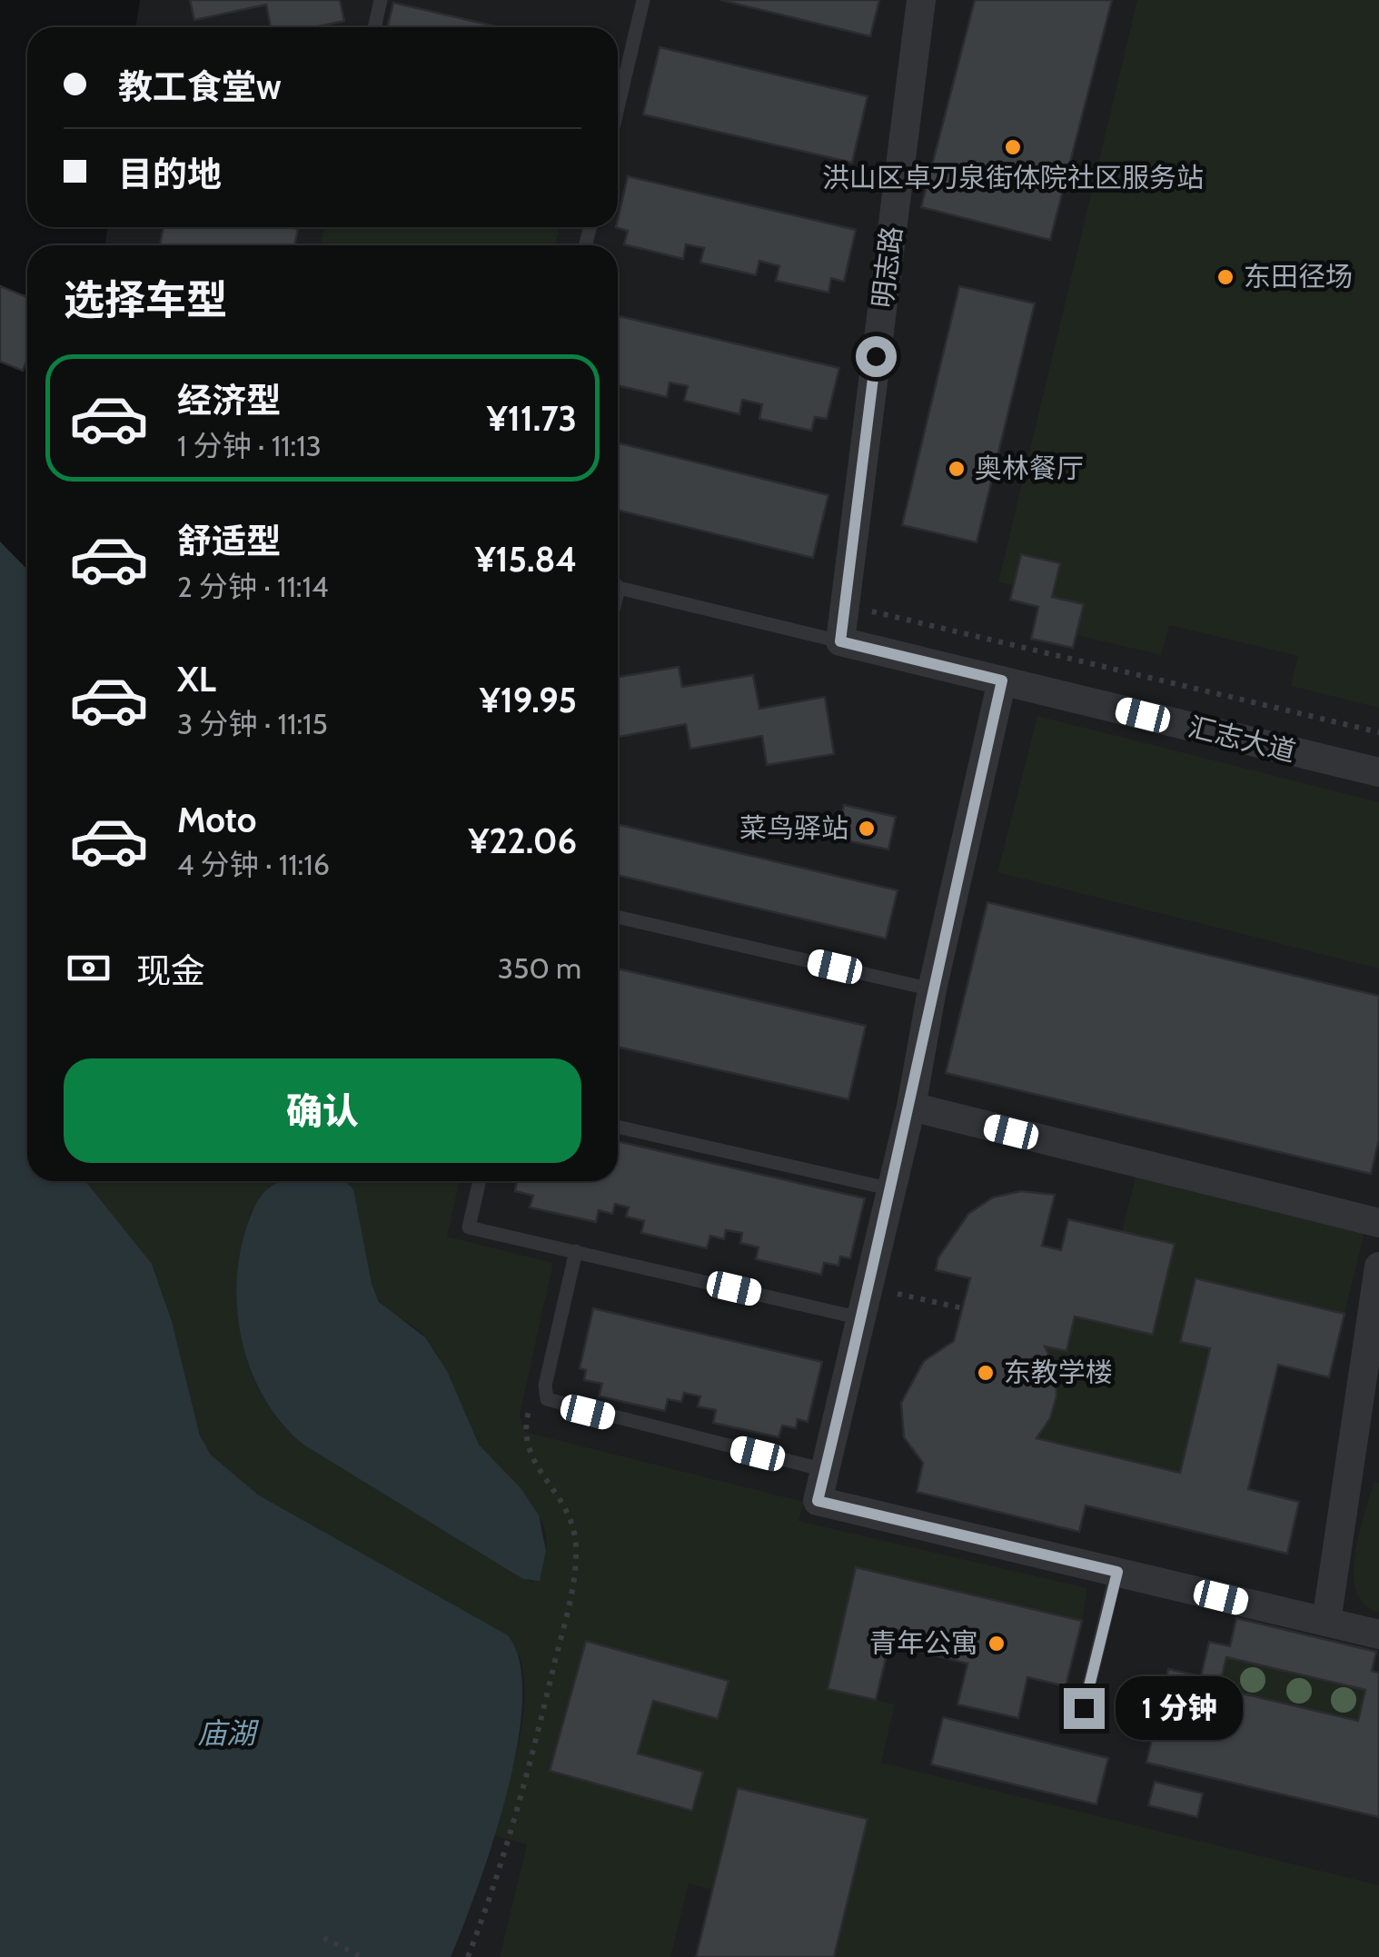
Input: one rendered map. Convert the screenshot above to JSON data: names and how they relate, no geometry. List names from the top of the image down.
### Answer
{
  "streets": {
    "street": ["明志路", "汇志大道"]
  },
  "crossings": [
    ["明志路", "汇志大道"]
  ],
  "water": ["庙湖"],
  "places": [
    "洪山区卓刀泉街体院社区服务站",
    "东田径场",
    "奥林餐厅",
    "菜鸟驿站",
    "东教学楼",
    "青年公寓"
  ],
  "page": {
    "banner": ["教工食堂w", "目的地"],
    "heading": "选择车型",
    "list": [
      {
        "name": "经济型",
        "note": "1 分钟 · 11:13",
        "value": "¥11.73"
      },
      {
        "name": "舒适型",
        "note": "2 分钟 · 11:14",
        "value": "¥15.84"
      },
      {
        "name": "XL",
        "note": "3 分钟 · 11:15",
        "value": "¥19.95"
      },
      {
        "name": "Moto",
        "note": "4 分钟 · 11:16",
        "value": "¥22.06"
      }
    ],
    "pay": ["现金", "350 m"],
    "buttons": "确认",
    "bubble": "1 分钟"
  }
}
